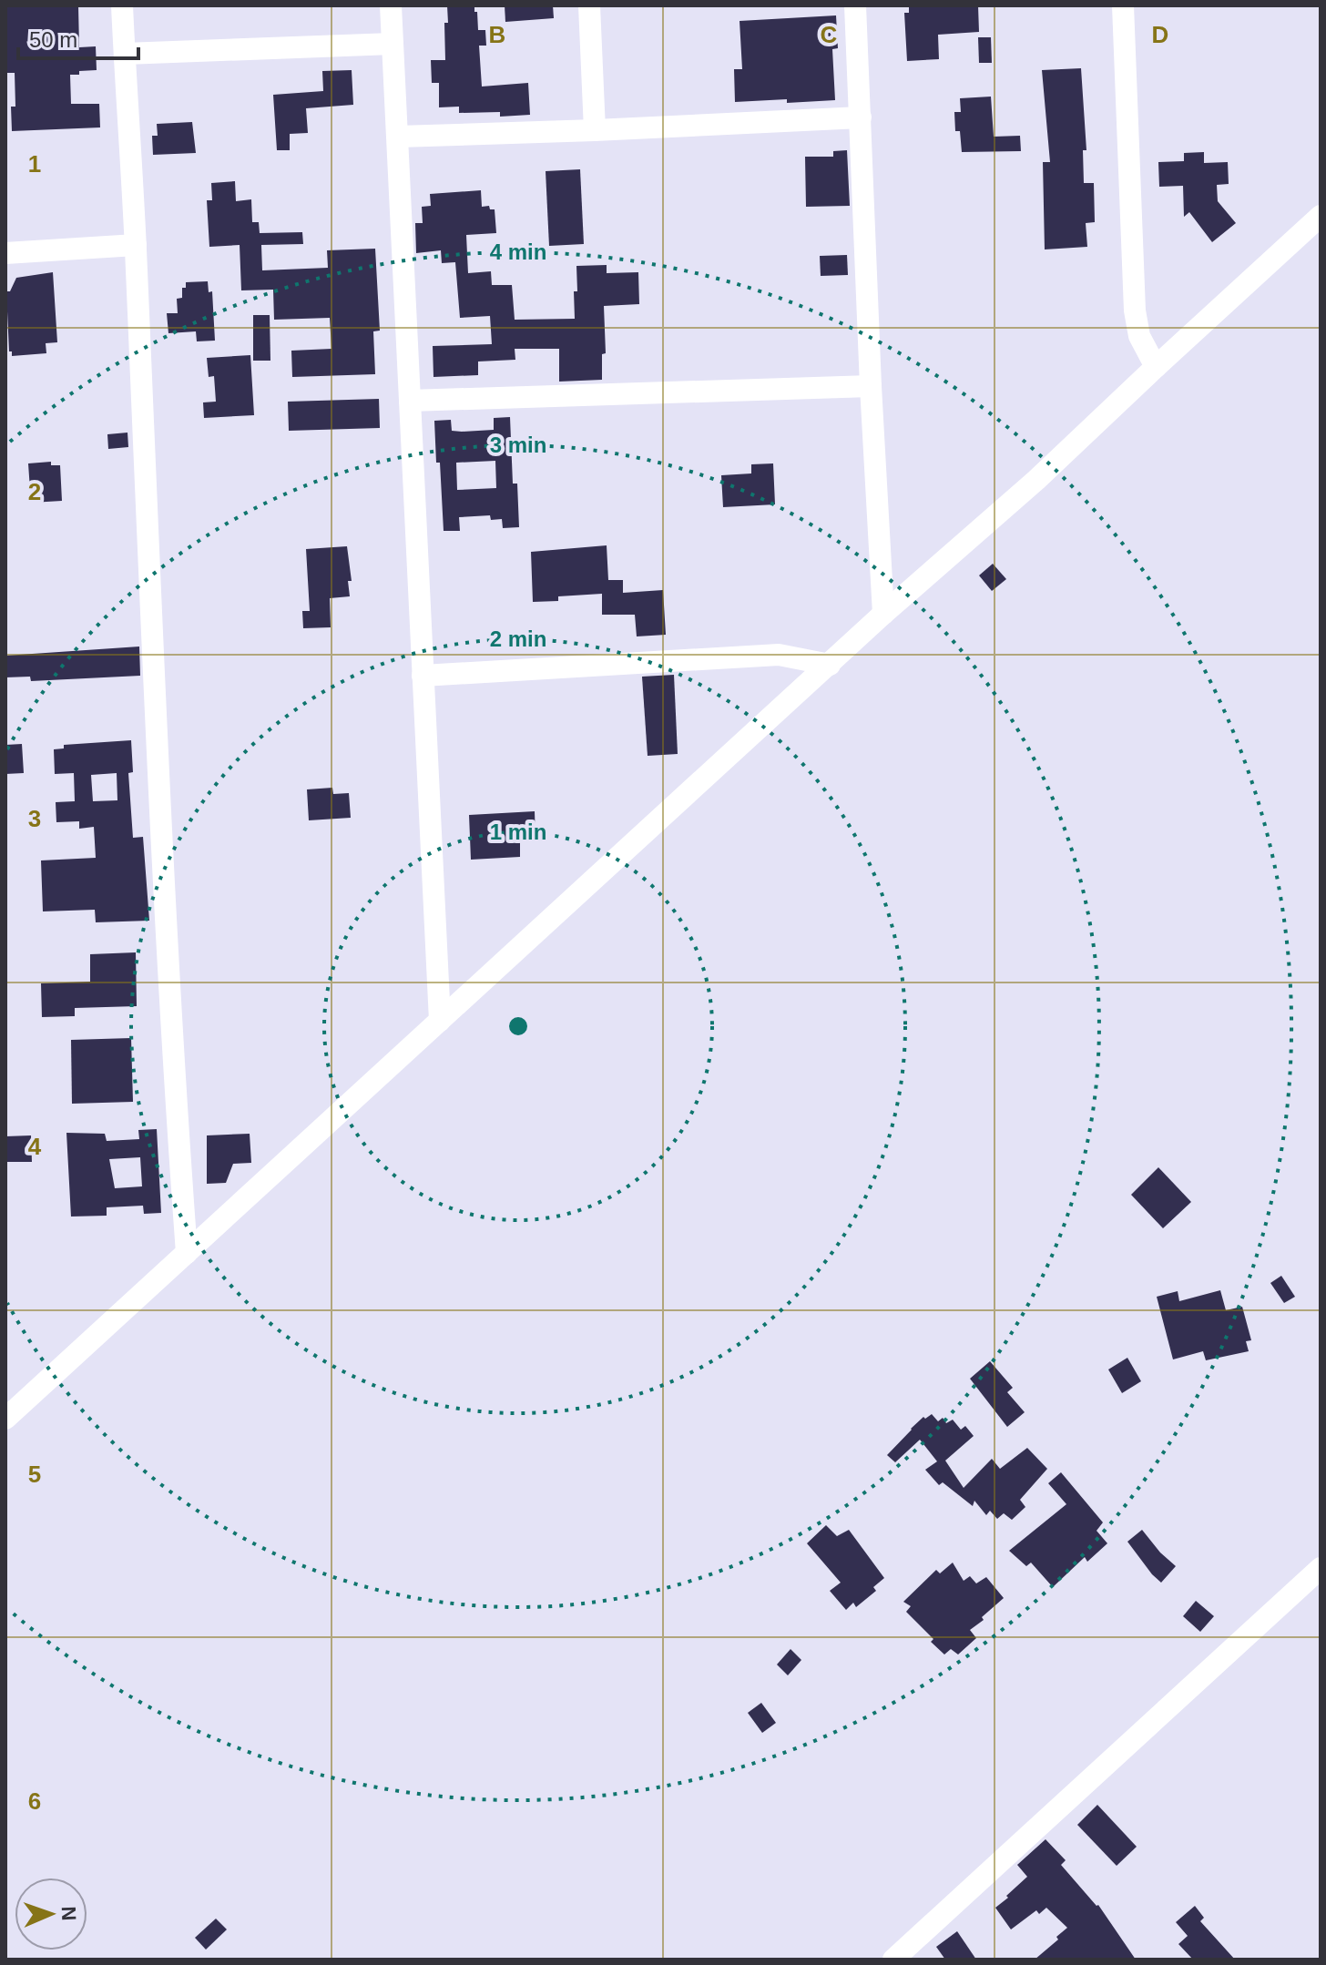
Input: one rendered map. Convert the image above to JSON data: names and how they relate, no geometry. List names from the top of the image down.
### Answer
{
  "scale_bar": "50 m",
  "north": "right",
  "grid": {
    "columns": ["B", "C", "D"],
    "rows": [
      "1",
      "2",
      "3",
      "4",
      "5",
      "6"
    ]
  },
  "rings": [
    "4 min",
    "3 min",
    "2 min",
    "1 min"
  ]
}
